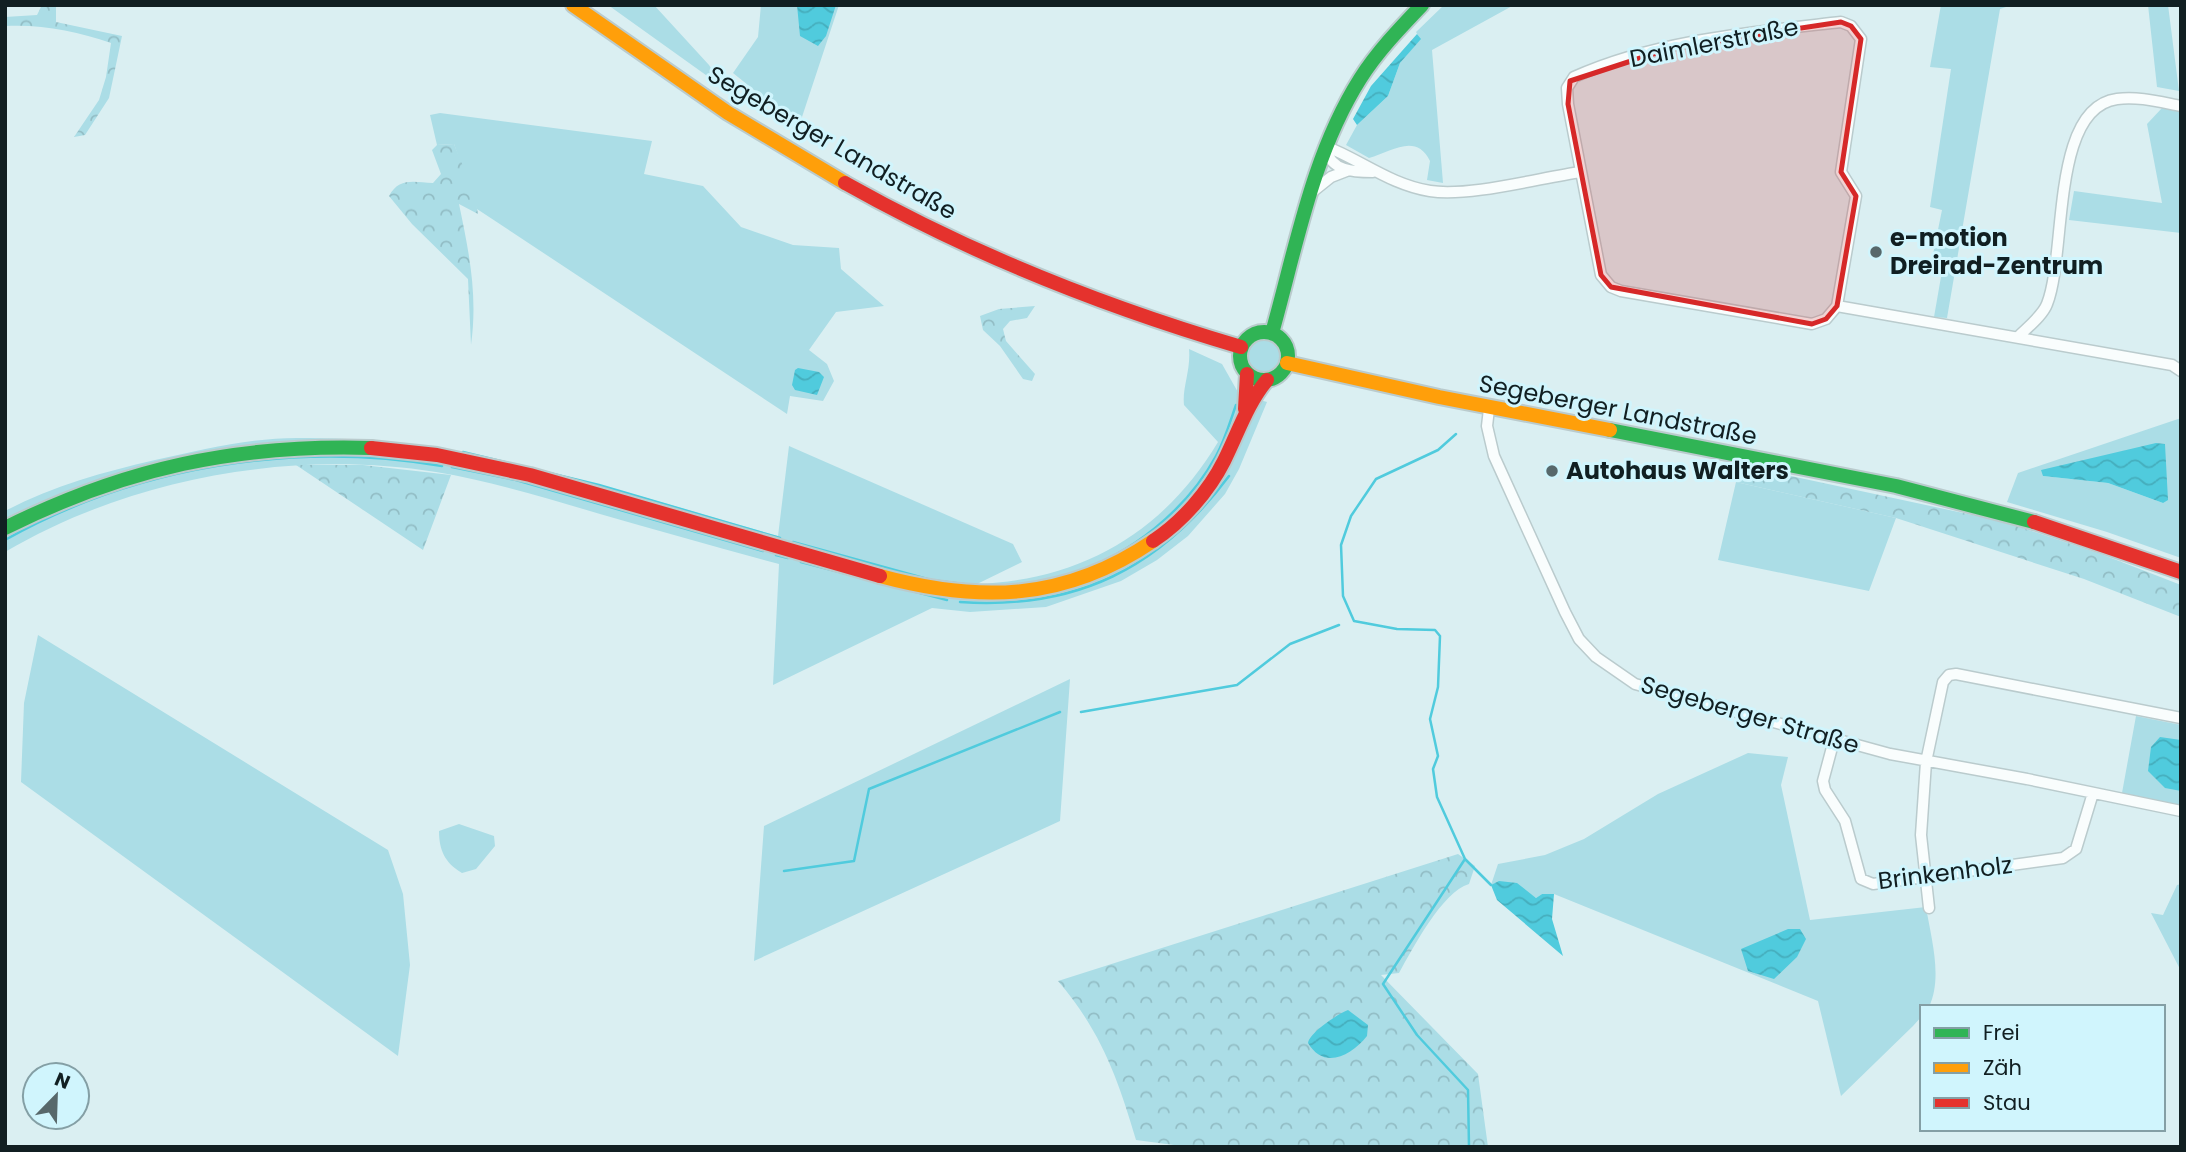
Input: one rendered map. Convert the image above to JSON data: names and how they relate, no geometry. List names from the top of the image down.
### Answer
{
  "streets": {
    "main road": ["Segeberger Landstraße"],
    "street": ["Daimlerstraße", "Segeberger Straße", "Brinkenholz"]
  },
  "crossings": [
    ["Segeberger Landstraße", "Segeberger Straße"],
    ["Segeberger Straße", "Brinkenholz"]
  ],
  "places": ["e-motion Dreirad-Zentrum", "Autohaus Walters"],
  "legend": ["Frei", "Zäh", "Stau"],
  "north": "top right"
}
